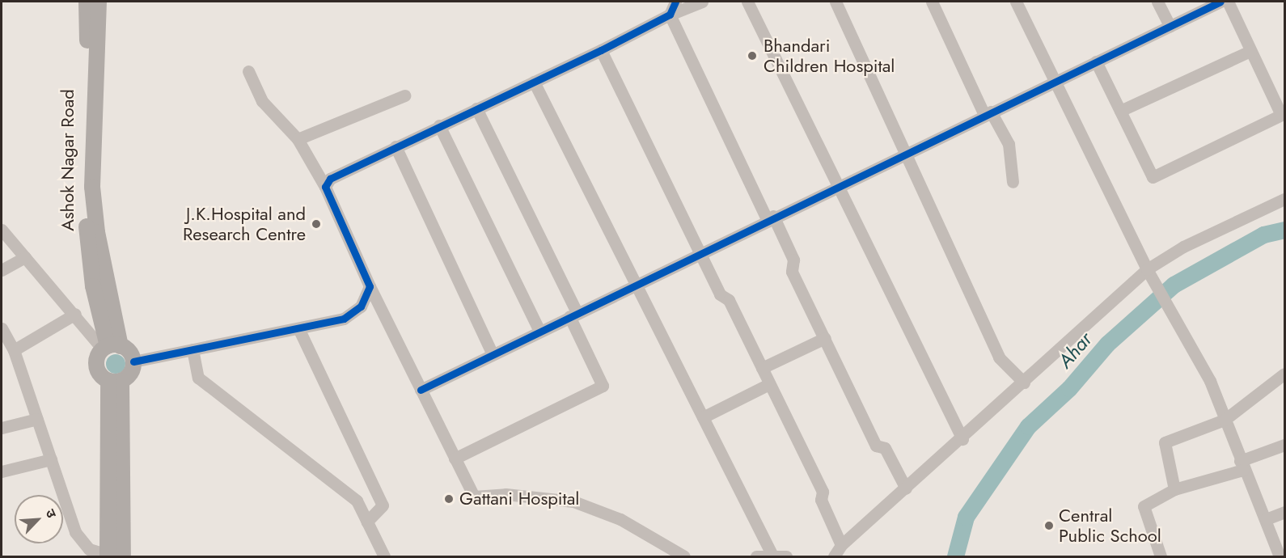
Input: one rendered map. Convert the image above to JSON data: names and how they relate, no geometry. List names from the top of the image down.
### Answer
{
  "streets": {
    "main road": ["Ashok Nagar Road"]
  },
  "water": ["Ahar"],
  "places": [
    "Bhandari Children Hospital",
    "J.K.Hospital and Research Centre",
    "Gattani Hospital",
    "Central Public School"
  ],
  "north": "top right"
}
